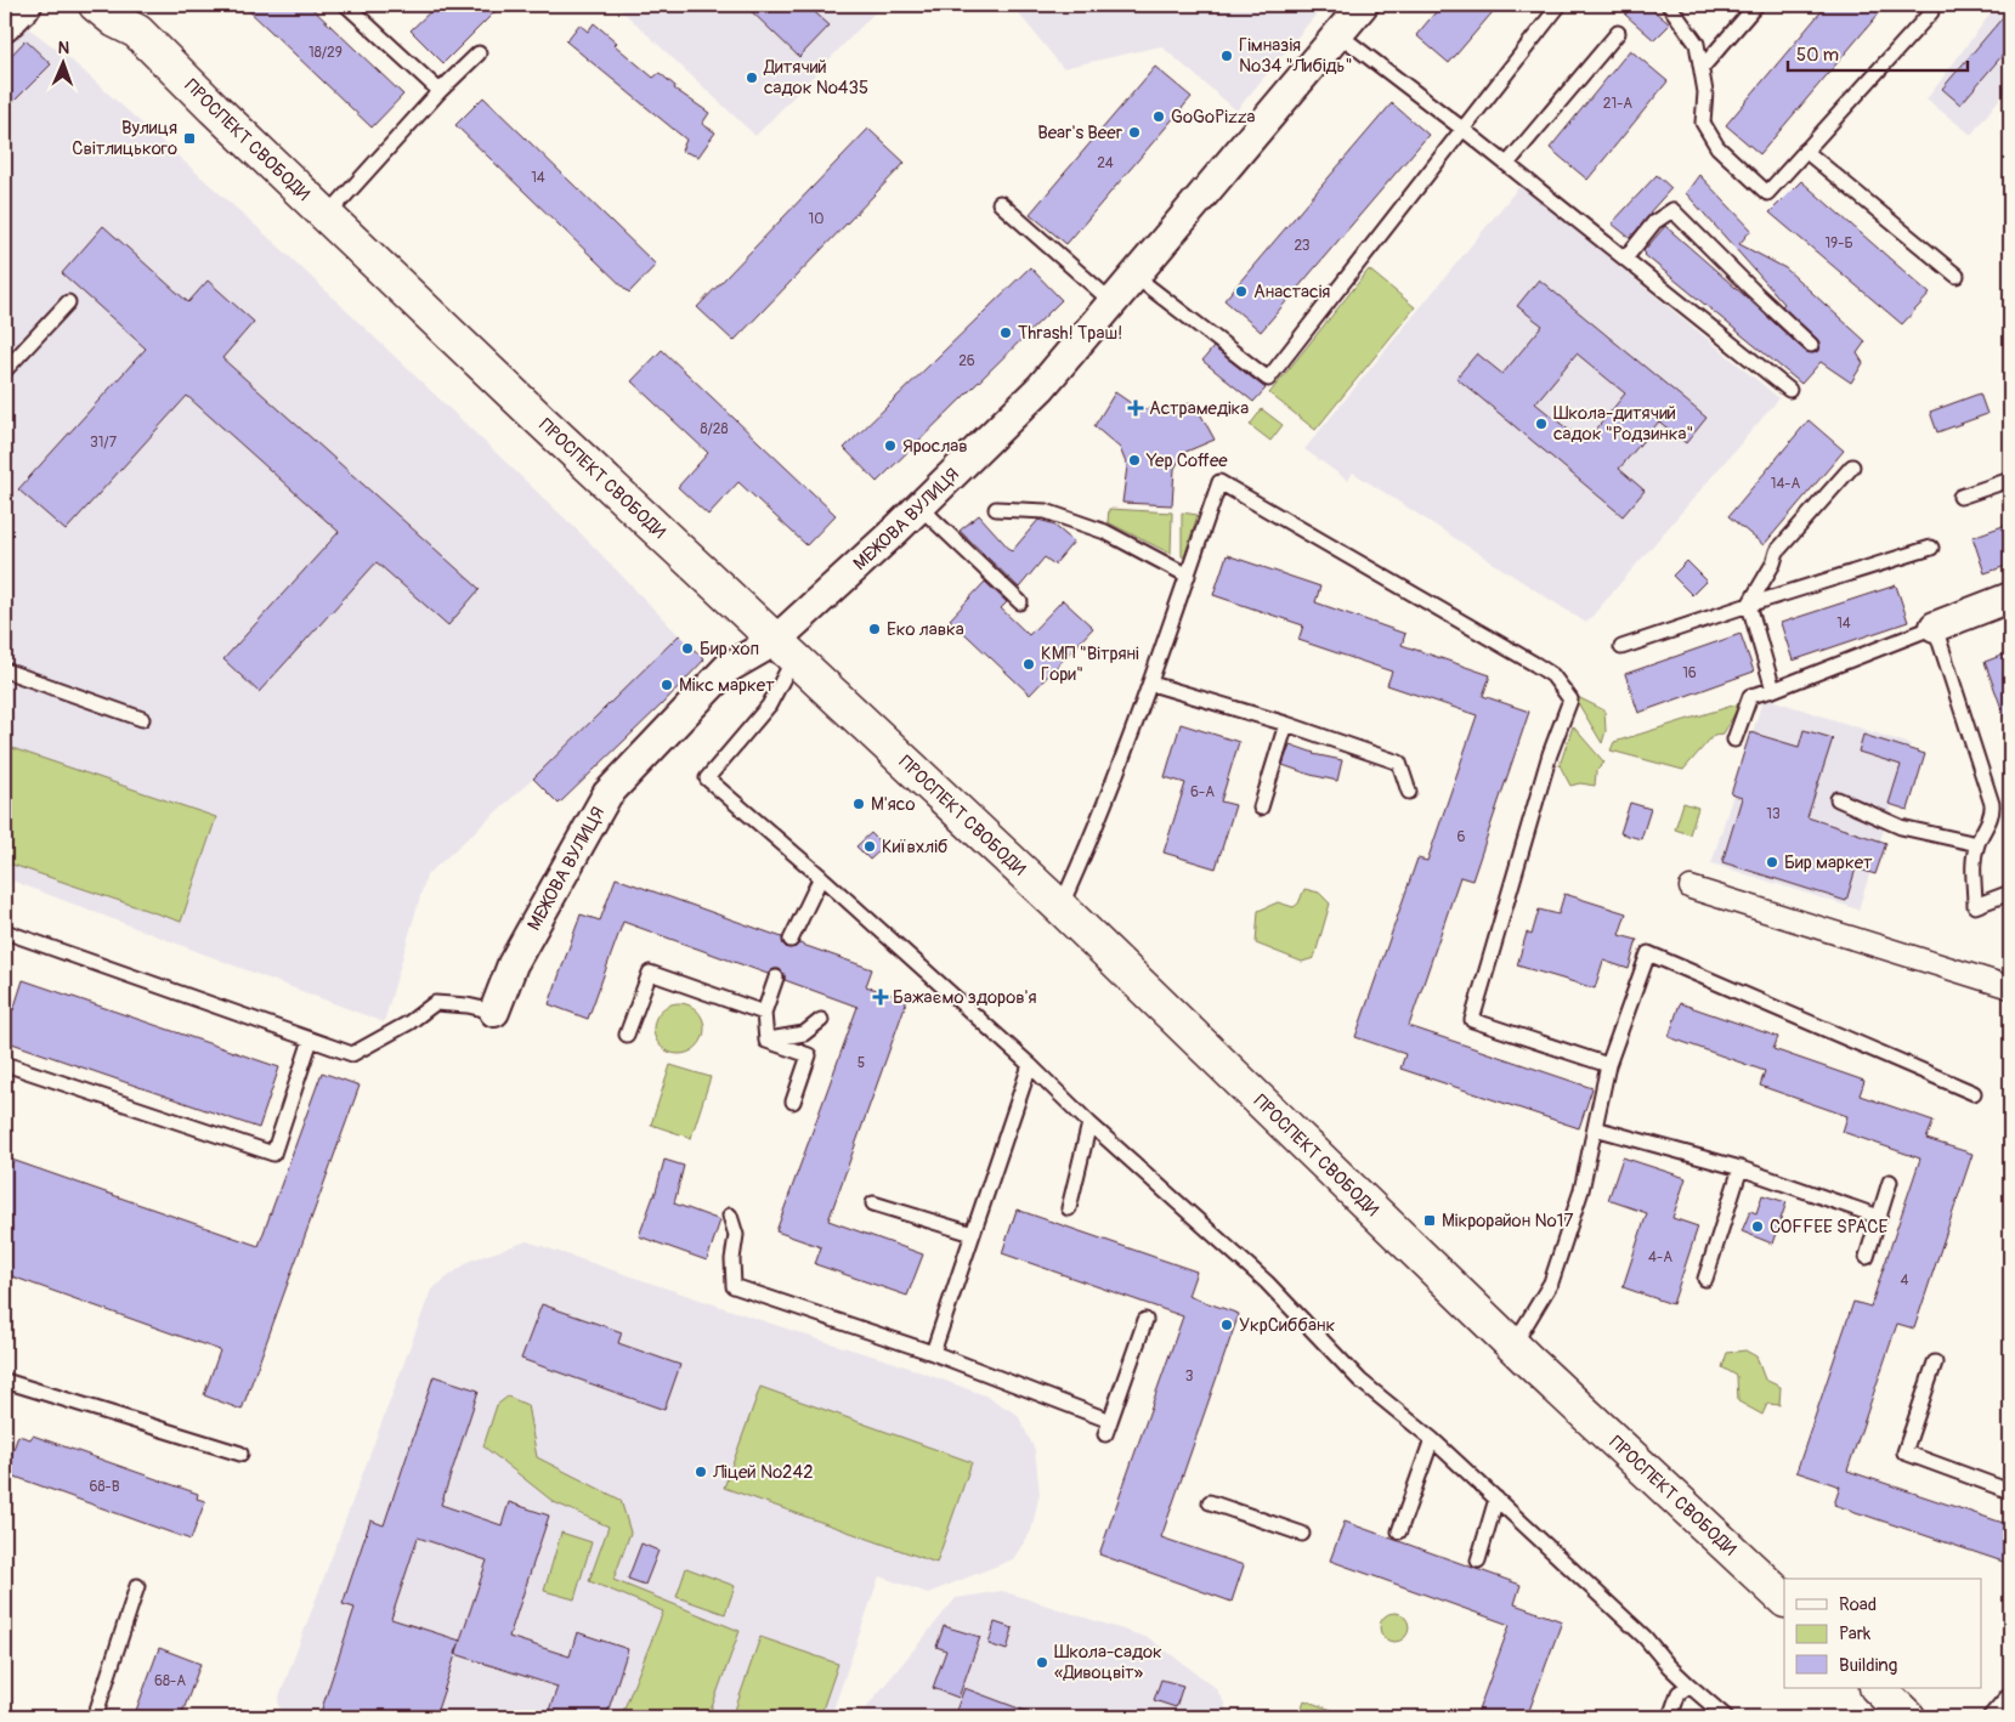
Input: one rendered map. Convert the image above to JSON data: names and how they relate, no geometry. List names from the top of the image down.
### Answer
{
  "streets": {
    "street": ["ПРОСПЕКТ СВОБОДИ", "МЕЖОВА ВУЛИЦЯ"]
  },
  "crossings": [
    ["ПРОСПЕКТ СВОБОДИ", "МЕЖОВА ВУЛИЦЯ"]
  ],
  "places": {
    "other": [
      "Гімназія №34 \"Либідь\"",
      "Дитячий садок №435",
      "GoGoPizza",
      "Bear's Beer",
      "Анастасія",
      "Thrash! Траш!",
      "Школа-дитячий садок \"Родзинка\"",
      "Ярослав",
      "Yep Coffee",
      "Еко лавка",
      "Бир хоп",
      "КМП \"Вітряні Гори\"",
      "Мікс маркет",
      "М'ясо",
      "Київхліб",
      "Бир маркет",
      "COFFEE SPACE",
      "УкрСиббанк",
      "Ліцей №242",
      "Школа-садок «Дивоцвіт»"
    ],
    "transit": ["Вулиця Світлицького", "Мікрорайон №17"],
    "health": ["Астрамедіка", "Бажаємо здоров'я"]
  },
  "house_numbers": [
    "18/29",
    "21-А",
    "24",
    "14",
    "10",
    "19-Б",
    "23",
    "26",
    "8/28",
    "31/7",
    "14-А",
    "14",
    "16",
    "6-А",
    "13",
    "6",
    "5",
    "4-А",
    "4",
    "3",
    "68-В",
    "68-А"
  ],
  "legend": ["Road", "Park", "Building"],
  "scale_bar": "50 m",
  "north": "top"
}
